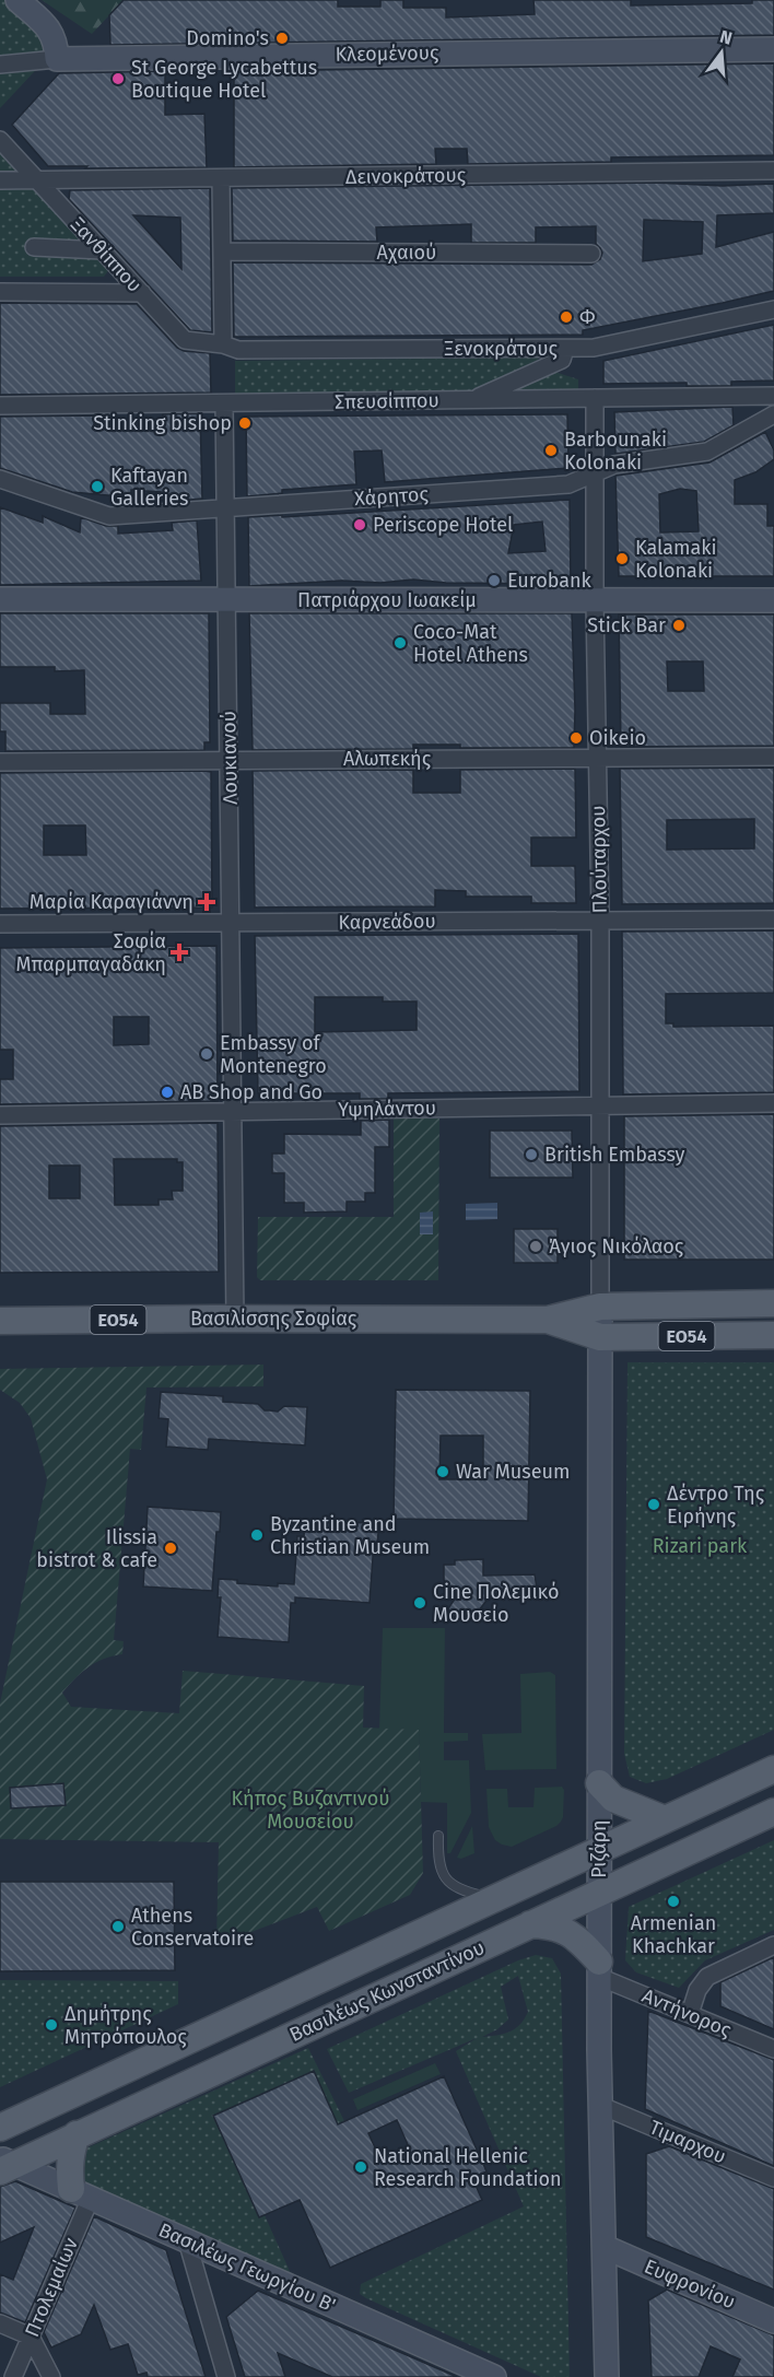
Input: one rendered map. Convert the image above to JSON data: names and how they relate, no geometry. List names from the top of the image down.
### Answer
{
  "streets": {
    "main road": ["Βασιλίσσης Σοφίας", "ΕΟ54", "Βασιλέως Κωνσταντίνου"],
    "street": [
      "Κλεομένους",
      "Δεινοκράτους",
      "Αχαιού",
      "Ξανθίππου",
      "Ξενοκράτους",
      "Σπευσίππου",
      "Χάρητος",
      "Πατριάρχου Ιωακείμ",
      "Λουκιανού",
      "Αλωπεκής",
      "Πλούταρχου",
      "Καρνεάδου",
      "Υψηλάντου",
      "Ριζάρη",
      "Αντήνορος",
      "Τιμαρχου",
      "Βασιλέως Γεωργίου Β'",
      "Ευφρονίου",
      "Πτολεμαίων"
    ]
  },
  "crossings": [
    ["Δεινοκράτους", "Ξανθίππου"],
    ["Ξανθίππου", "Ξενοκράτους"],
    ["Σπευσίππου", "Λουκιανού"],
    ["Σπευσίππου", "Πλούταρχου"],
    ["Χάρητος", "Λουκιανού"],
    ["Χάρητος", "Πλούταρχου"],
    ["Πατριάρχου Ιωακείμ", "Λουκιανού"],
    ["Πατριάρχου Ιωακείμ", "Πλούταρχου"],
    ["Λουκιανού", "Αλωπεκής"],
    ["Λουκιανού", "Καρνεάδου"],
    ["Λουκιανού", "Υψηλάντου"],
    ["Λουκιανού", "Βασιλίσσης Σοφίας"],
    ["Αλωπεκής", "Πλούταρχου"],
    ["Πλούταρχου", "Καρνεάδου"],
    ["Πλούταρχου", "Υψηλάντου"],
    ["Πλούταρχου", "Βασιλίσσης Σοφίας"],
    ["Πλούταρχου", "Ριζάρη"],
    ["Βασιλίσσης Σοφίας", "Ριζάρη"],
    ["Ριζάρη", "Βασιλέως Κωνσταντίνου"],
    ["Ριζάρη", "Αντήνορος"],
    ["Ριζάρη", "Τιμαρχου"],
    ["Ριζάρη", "Ευφρονίου"],
    ["Βασιλέως Κωνσταντίνου", "Βασιλέως Γεωργίου Β'"],
    ["Βασιλέως Γεωργίου Β'", "Πτολεμαίων"]
  ],
  "parks": ["Rizari park", "Κήπος Βυζαντινού Μουσείου"],
  "places": {
    "other": [
      "Domino's",
      "St George Lycabettus Boutique Hotel",
      "Φ",
      "Stinking bishop",
      "Barbounaki Kolonaki",
      "Kaftayan Galleries",
      "Periscope Hotel",
      "Kalamaki Kolonaki",
      "Eurobank",
      "Stick Bar",
      "Coco-Mat Hotel Athens",
      "Oikeio",
      "Embassy of Montenegro",
      "AB Shop and Go",
      "British Embassy",
      "Άγιος Νικόλαος",
      "War Museum",
      "Δέντρο Της Ειρήνης",
      "Byzantine and Christian Museum",
      "Ilissia bistrot & cafe",
      "Cine Πολεμικό Μουσείο",
      "Armenian Khachkar",
      "Athens Conservatoire",
      "Δημήτρης Μητρόπουλος",
      "National Hellenic Research Foundation"
    ],
    "health": ["Μαρία Καραγιάννη", "Σοφία Μπαρμπαγαδάκη"]
  },
  "north": "top"
}
